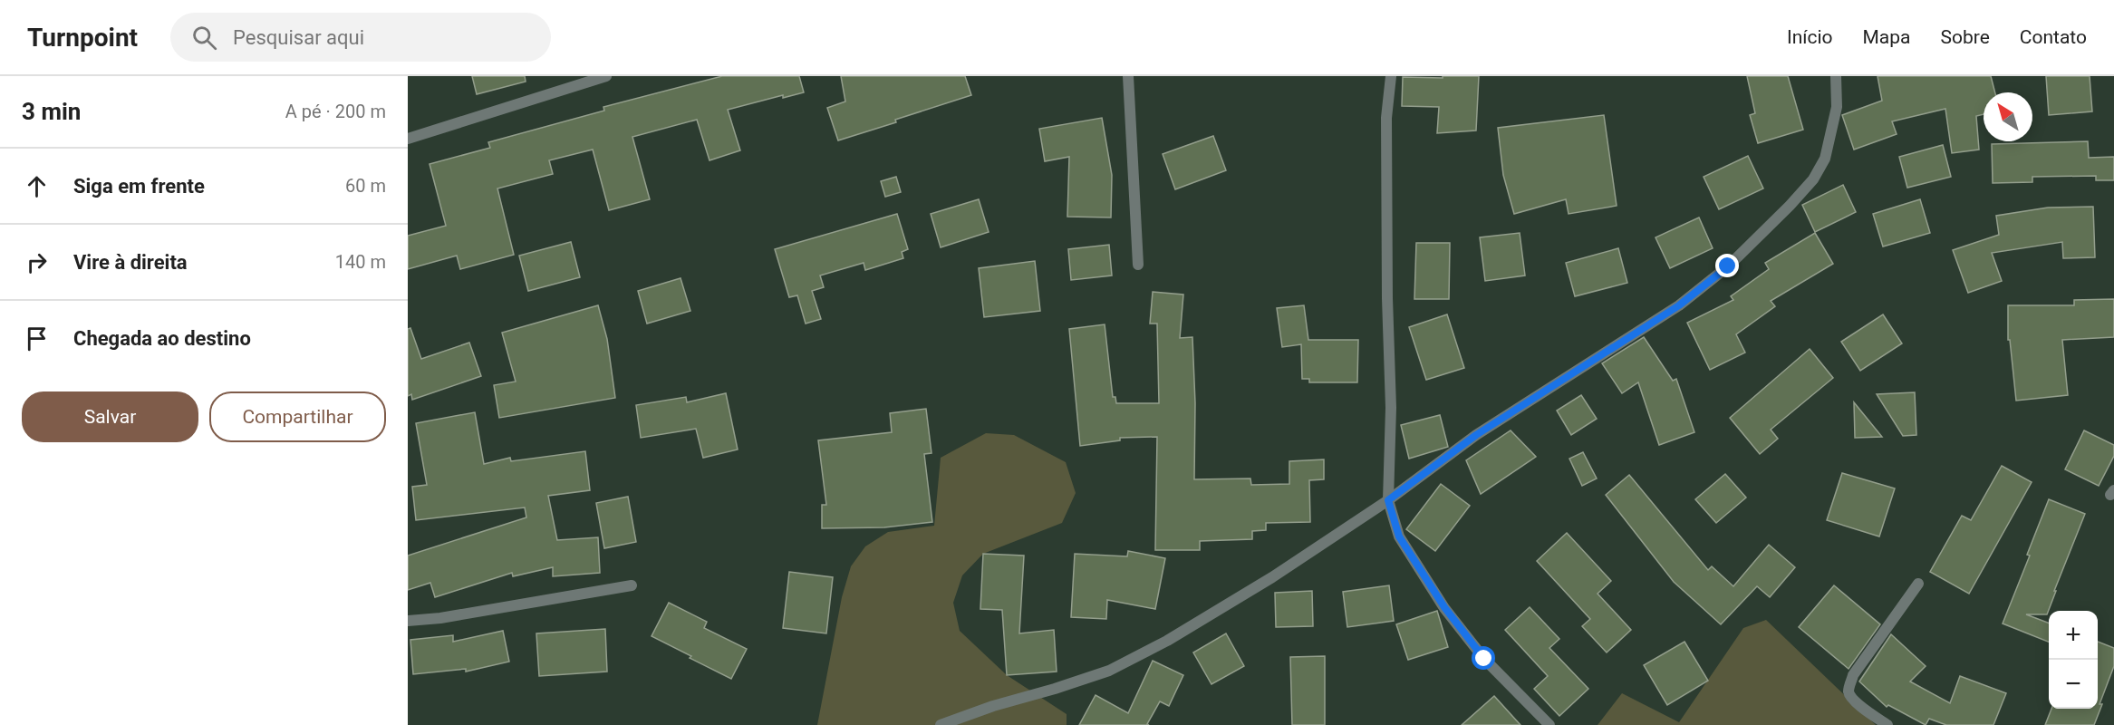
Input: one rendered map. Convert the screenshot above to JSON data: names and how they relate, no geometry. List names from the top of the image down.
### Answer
{
  "north": "top left",
  "page": {
    "header": "Turnpoint",
    "search": "Pesquisar aqui",
    "nav": [
      "Início",
      "Mapa",
      "Sobre",
      "Contato"
    ],
    "heading": ["3 min", "A pé · 200 m"],
    "list": [
      ["Siga em frente", "60 m"],
      ["Vire à direita", "140 m"],
      "Chegada ao destino"
    ],
    "buttons": ["Salvar", "Compartilhar"],
    "map_buttons": ["+", "−"]
  }
}
